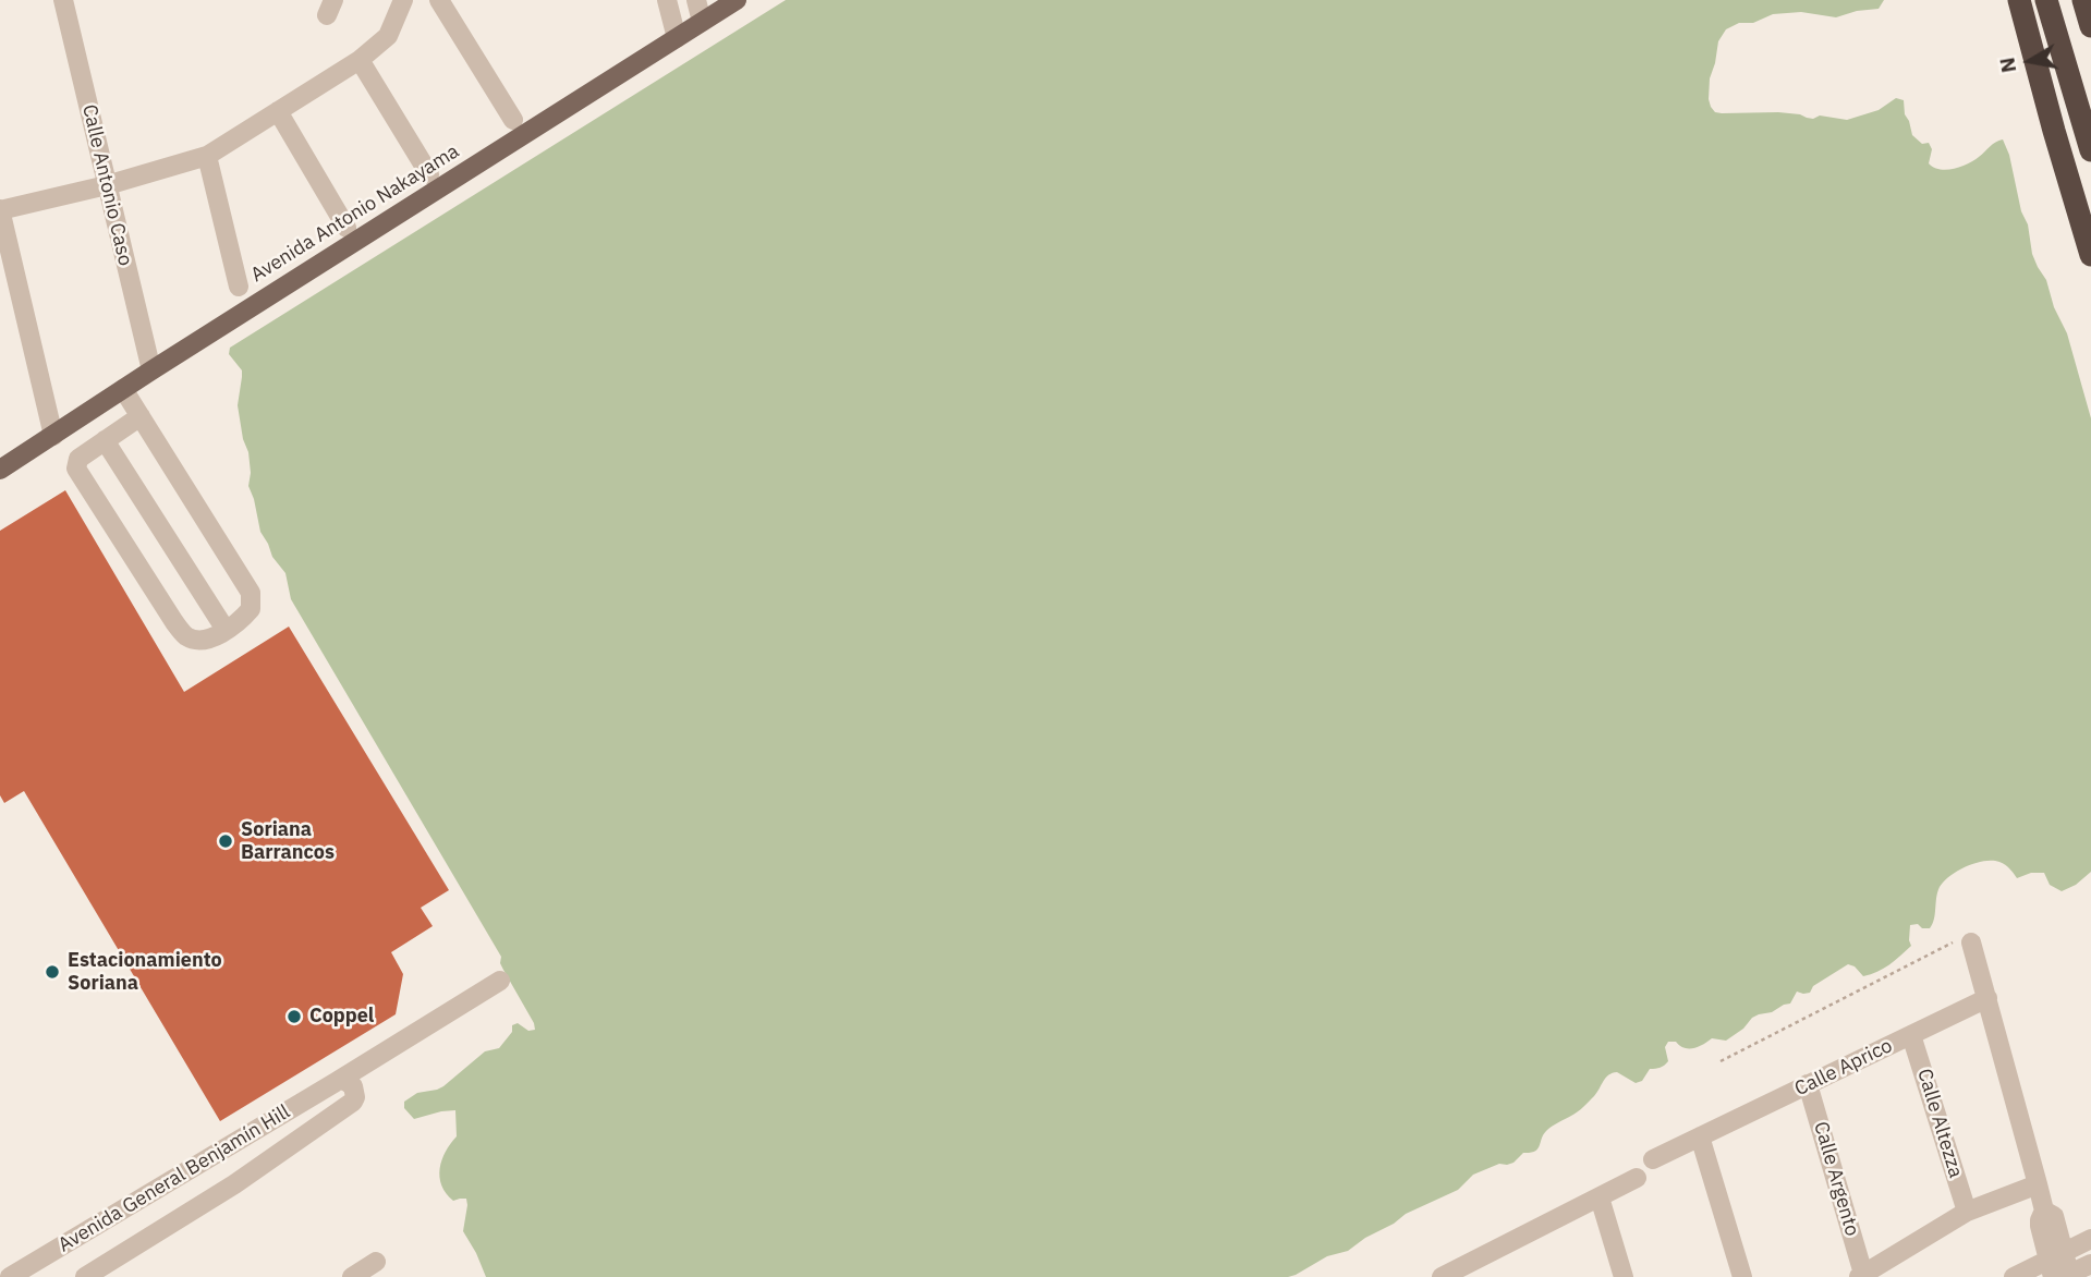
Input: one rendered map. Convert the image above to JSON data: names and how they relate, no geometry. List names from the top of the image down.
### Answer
{
  "streets": {
    "main road": ["Avenida Antonio Nakayama"],
    "street": [
      "Calle Antonio Caso",
      "Calle Aprico",
      "Calle Altezza",
      "Avenida General Benjamín Hill",
      "Calle Argento"
    ]
  },
  "crossings": [
    ["Calle Antonio Caso", "Avenida Antonio Nakayama"],
    ["Calle Aprico", "Calle Altezza"],
    ["Calle Aprico", "Calle Argento"]
  ],
  "places": ["Soriana Barrancos", "Estacionamiento Soriana", "Coppel"],
  "north": "left"
}
